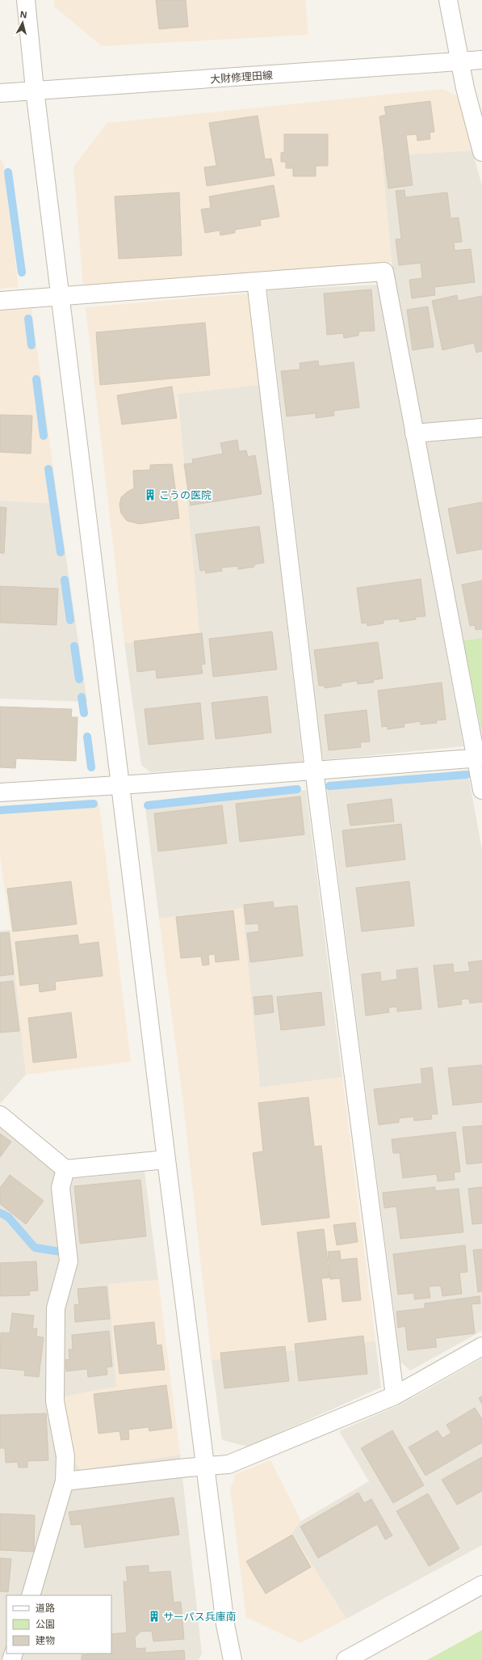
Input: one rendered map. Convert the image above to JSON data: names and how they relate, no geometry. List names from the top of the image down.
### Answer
{
  "streets": {
    "street": ["大財修理田線"]
  },
  "places": {
    "building": ["こうの医院", "サーパス兵庫南"]
  },
  "legend": ["道路", "公園", "建物"],
  "north": "top"
}
